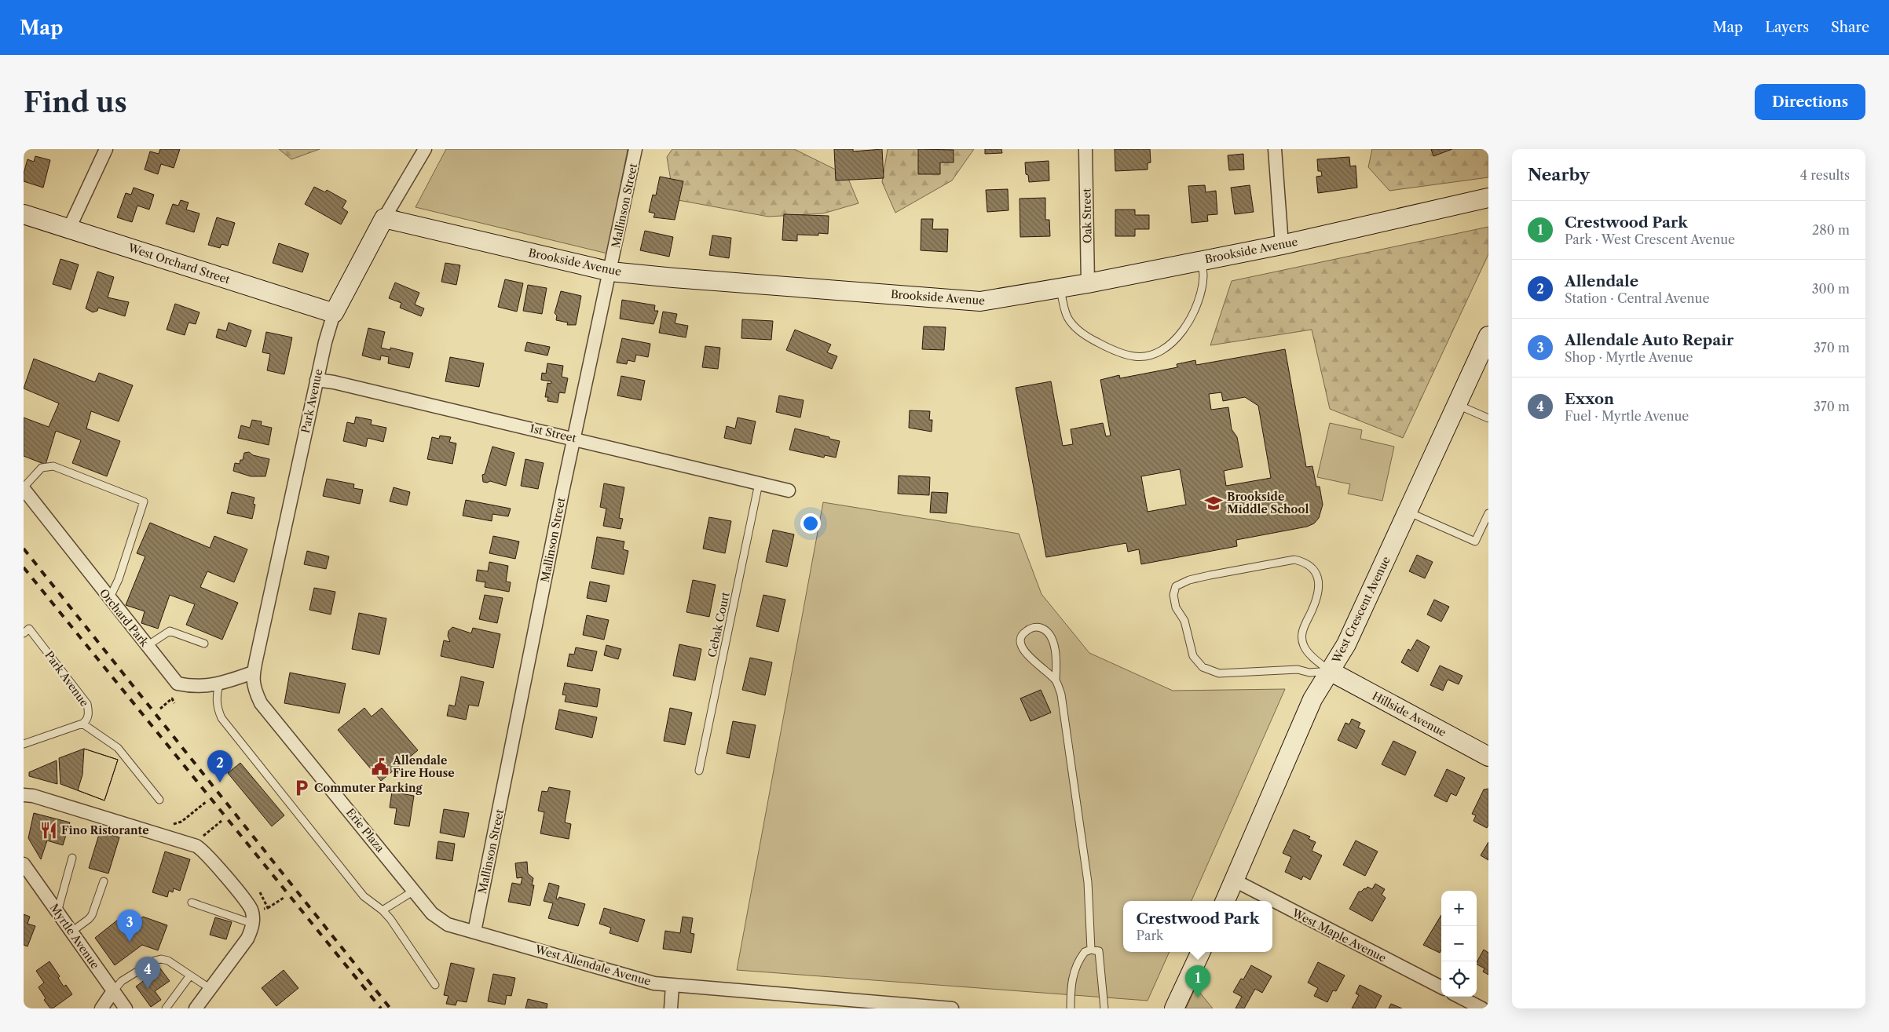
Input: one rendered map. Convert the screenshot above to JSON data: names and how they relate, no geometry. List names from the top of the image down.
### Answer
{
  "streets": {
    "main road": [
      "Brookside Avenue",
      "West Orchard Street",
      "Park Avenue",
      "West Crescent Avenue",
      "Hillside Avenue"
    ],
    "street": [
      "Mallinson Street",
      "Oak Street",
      "1st Street",
      "Orchard Park",
      "Erie Plaza",
      "West Maple Avenue",
      "Myrtle Avenue",
      "West Allendale Avenue"
    ],
    "lane": ["Cebak Court"]
  },
  "crossings": [
    ["Mallinson Street", "Brookside Avenue"],
    ["Mallinson Street", "1st Street"],
    ["Mallinson Street", "West Allendale Avenue"],
    ["Oak Street", "Brookside Avenue"],
    ["Brookside Avenue", "Park Avenue"],
    ["West Orchard Street", "Park Avenue"],
    ["Park Avenue", "1st Street"],
    ["Park Avenue", "Orchard Park"],
    ["Park Avenue", "Erie Plaza"],
    ["1st Street", "Cebak Court"],
    ["West Crescent Avenue", "Hillside Avenue"],
    ["West Crescent Avenue", "West Maple Avenue"],
    ["Orchard Park", "Erie Plaza"],
    ["Erie Plaza", "West Allendale Avenue"]
  ],
  "places": {
    "school or university": ["Brookside Middle School"],
    "public building": ["Allendale Fire House"],
    "parking": ["Commuter Parking"],
    "restaurant": ["Fino Ristorante"]
  },
  "page": {
    "header": "Map",
    "nav": ["Map", "Layers", "Share"],
    "buttons": "Directions",
    "title": "Find us",
    "heading": ["Nearby", "4 results"],
    "list": [
      {
        "mark": "1",
        "name": "Crestwood Park",
        "note": "Park · West Crescent Avenue",
        "value": "280 m"
      },
      {
        "mark": "2",
        "name": "Allendale",
        "note": "Station · Central Avenue",
        "value": "300 m"
      },
      {
        "mark": "3",
        "name": "Allendale Auto Repair",
        "note": "Shop · Myrtle Avenue",
        "value": "370 m"
      },
      {
        "mark": "4",
        "name": "Exxon",
        "note": "Fuel · Myrtle Avenue",
        "value": "370 m"
      }
    ],
    "pins": [
      "2",
      "3",
      "4",
      "1"
    ],
    "map_buttons": ["+", "−"],
    "popup": ["Crestwood Park", "Park"]
  }
}
